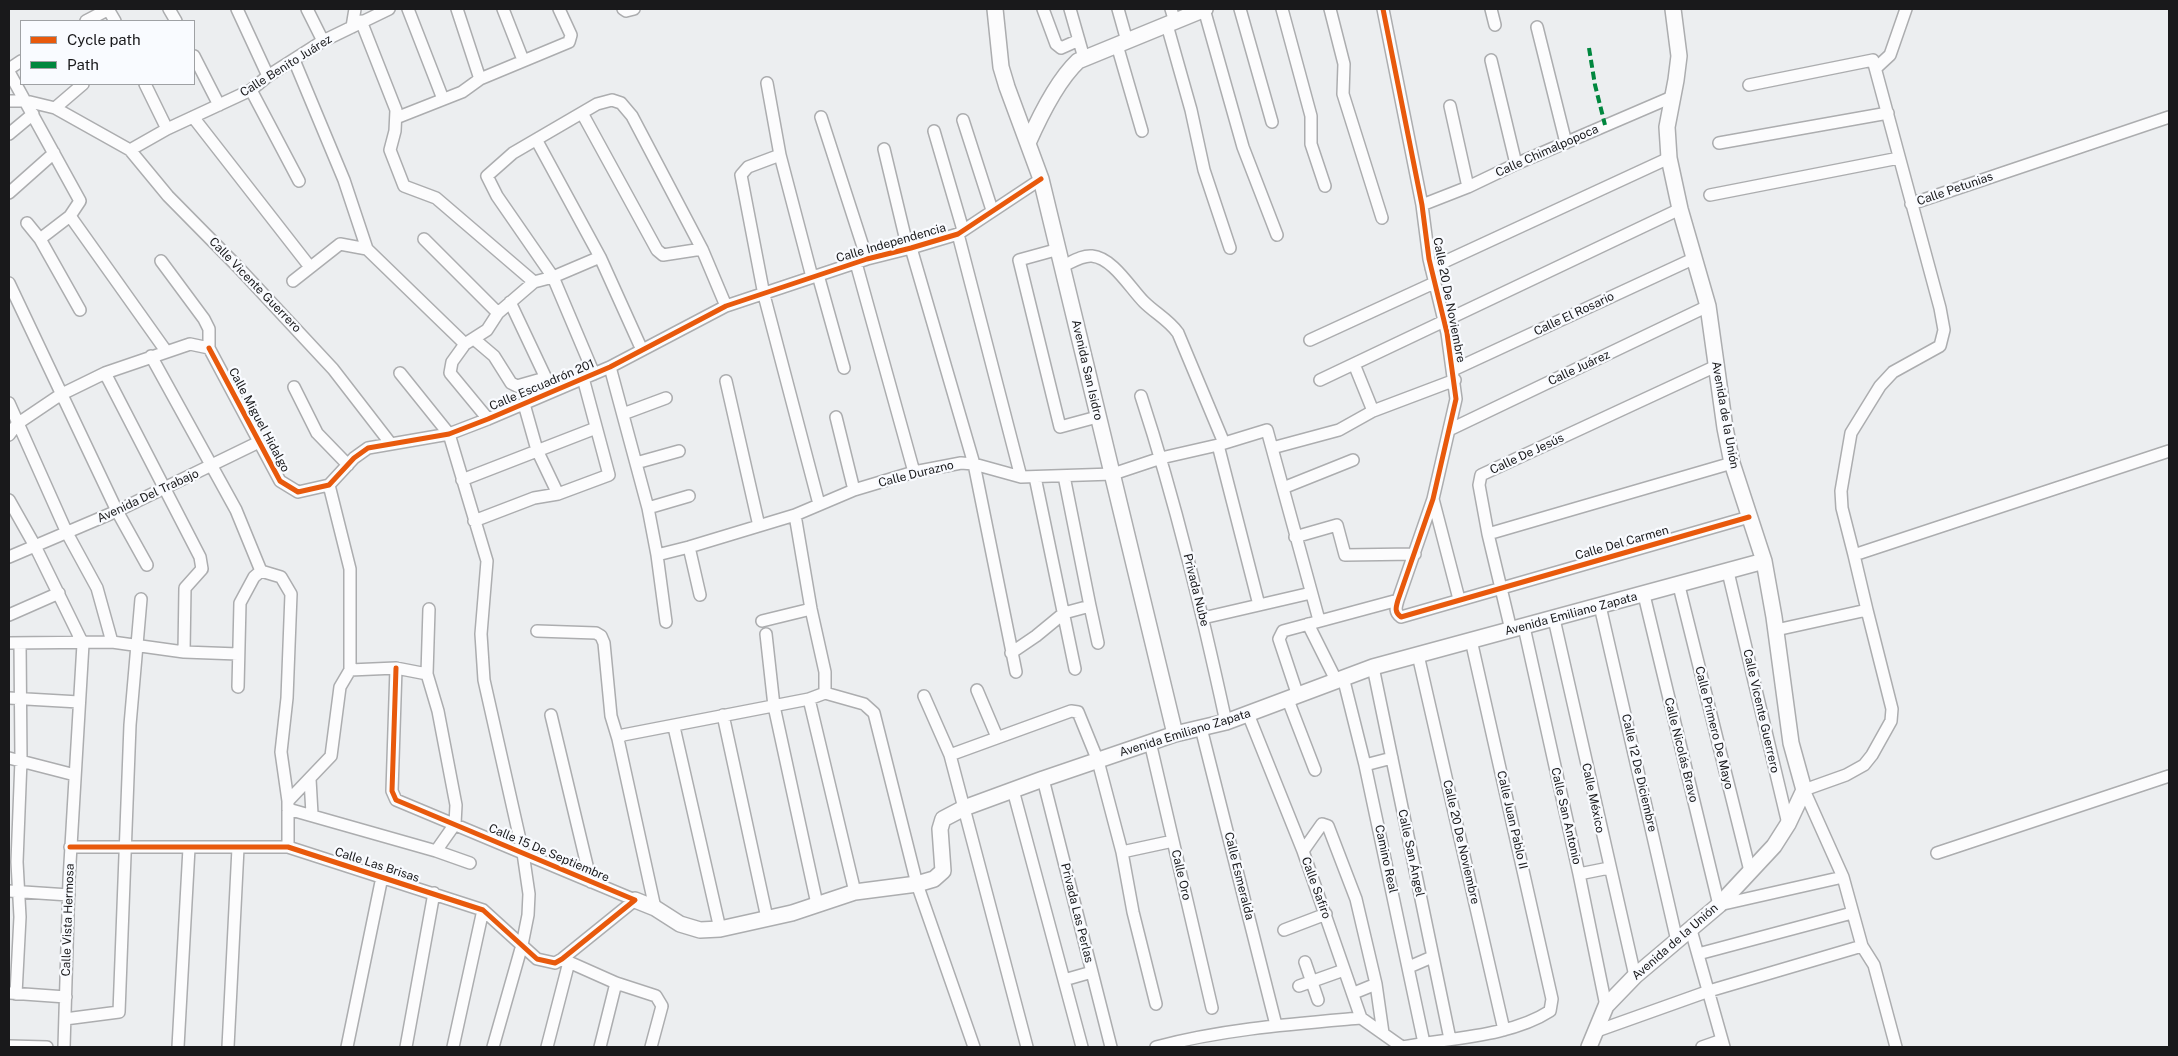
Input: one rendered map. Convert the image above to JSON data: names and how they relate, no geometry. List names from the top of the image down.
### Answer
{
  "streets": {
    "main road": ["Avenida San Isidro", "Avenida de la Unión", "Avenida Emiliano Zapata"],
    "street": [
      "Calle Benito Juárez",
      "Calle Chimalpopoca",
      "Calle Petunias",
      "Calle Independencia",
      "Calle Vicente Guerrero",
      "Calle 20 De Noviembre",
      "Calle El Rosario",
      "Calle Juárez",
      "Calle Escuadrón 201",
      "Calle Miguel Hidalgo",
      "Calle De Jesús",
      "Calle Durazno",
      "Avenida Del Trabajo",
      "Calle Del Carmen",
      "Privada Nube",
      "Calle Primero De Mayo",
      "Calle Nicolás Bravo",
      "Calle 12 De Diciembre",
      "Calle México",
      "Calle San Antonio",
      "Calle Juan Pablo II",
      "Calle 15 De Septiembre",
      "Calle San Ángel",
      "Camino Real",
      "Calle Las Brisas",
      "Calle Oro",
      "Calle Esmeralda",
      "Calle Safiro",
      "Privada Las Perlas",
      "Calle Vista Hermosa"
    ]
  },
  "crossings": [
    ["Calle Benito Juárez", "Calle Vicente Guerrero"],
    ["Calle Chimalpopoca", "Calle 20 De Noviembre"],
    ["Calle Chimalpopoca", "Avenida de la Unión"],
    ["Calle Independencia", "Avenida San Isidro"],
    ["Calle Independencia", "Calle Escuadrón 201"],
    ["Calle Vicente Guerrero", "Calle Escuadrón 201"],
    ["Calle Vicente Guerrero", "Avenida de la Unión"],
    ["Calle Vicente Guerrero", "Avenida Emiliano Zapata"],
    ["Calle 20 De Noviembre", "Calle El Rosario"],
    ["Calle 20 De Noviembre", "Calle Juárez"],
    ["Calle 20 De Noviembre", "Avenida Emiliano Zapata"],
    ["Calle 20 De Noviembre", "Calle Juan Pablo II"],
    ["Calle El Rosario", "Avenida de la Unión"],
    ["Calle El Rosario", "Calle Durazno"],
    ["Calle Juárez", "Avenida de la Unión"],
    ["Avenida San Isidro", "Calle Durazno"],
    ["Avenida San Isidro", "Avenida Emiliano Zapata"],
    ["Calle Escuadrón 201", "Calle Miguel Hidalgo"],
    ["Avenida de la Unión", "Calle De Jesús"],
    ["Avenida de la Unión", "Calle Del Carmen"],
    ["Avenida de la Unión", "Avenida Emiliano Zapata"],
    ["Avenida de la Unión", "Calle Primero De Mayo"],
    ["Avenida de la Unión", "Calle Nicolás Bravo"],
    ["Avenida de la Unión", "Calle 12 De Diciembre"],
    ["Avenida de la Unión", "Calle México"],
    ["Avenida de la Unión", "Calle San Antonio"],
    ["Calle Miguel Hidalgo", "Avenida Del Trabajo"],
    ["Calle De Jesús", "Calle Del Carmen"],
    ["Calle De Jesús", "Avenida Emiliano Zapata"],
    ["Calle De Jesús", "Calle San Antonio"],
    ["Calle Durazno", "Privada Nube"],
    ["Privada Nube", "Avenida Emiliano Zapata"],
    ["Avenida Emiliano Zapata", "Calle Primero De Mayo"],
    ["Avenida Emiliano Zapata", "Calle Nicolás Bravo"],
    ["Avenida Emiliano Zapata", "Calle 12 De Diciembre"],
    ["Avenida Emiliano Zapata", "Calle México"],
    ["Avenida Emiliano Zapata", "Calle San Antonio"],
    ["Avenida Emiliano Zapata", "Calle Juan Pablo II"],
    ["Avenida Emiliano Zapata", "Calle 15 De Septiembre"],
    ["Avenida Emiliano Zapata", "Calle San Ángel"],
    ["Avenida Emiliano Zapata", "Camino Real"],
    ["Avenida Emiliano Zapata", "Calle Oro"],
    ["Avenida Emiliano Zapata", "Calle Esmeralda"],
    ["Avenida Emiliano Zapata", "Calle Safiro"],
    ["Avenida Emiliano Zapata", "Privada Las Perlas"],
    ["Calle Las Brisas", "Calle Vista Hermosa"]
  ],
  "legend": ["Cycle path", "Path"]
}
